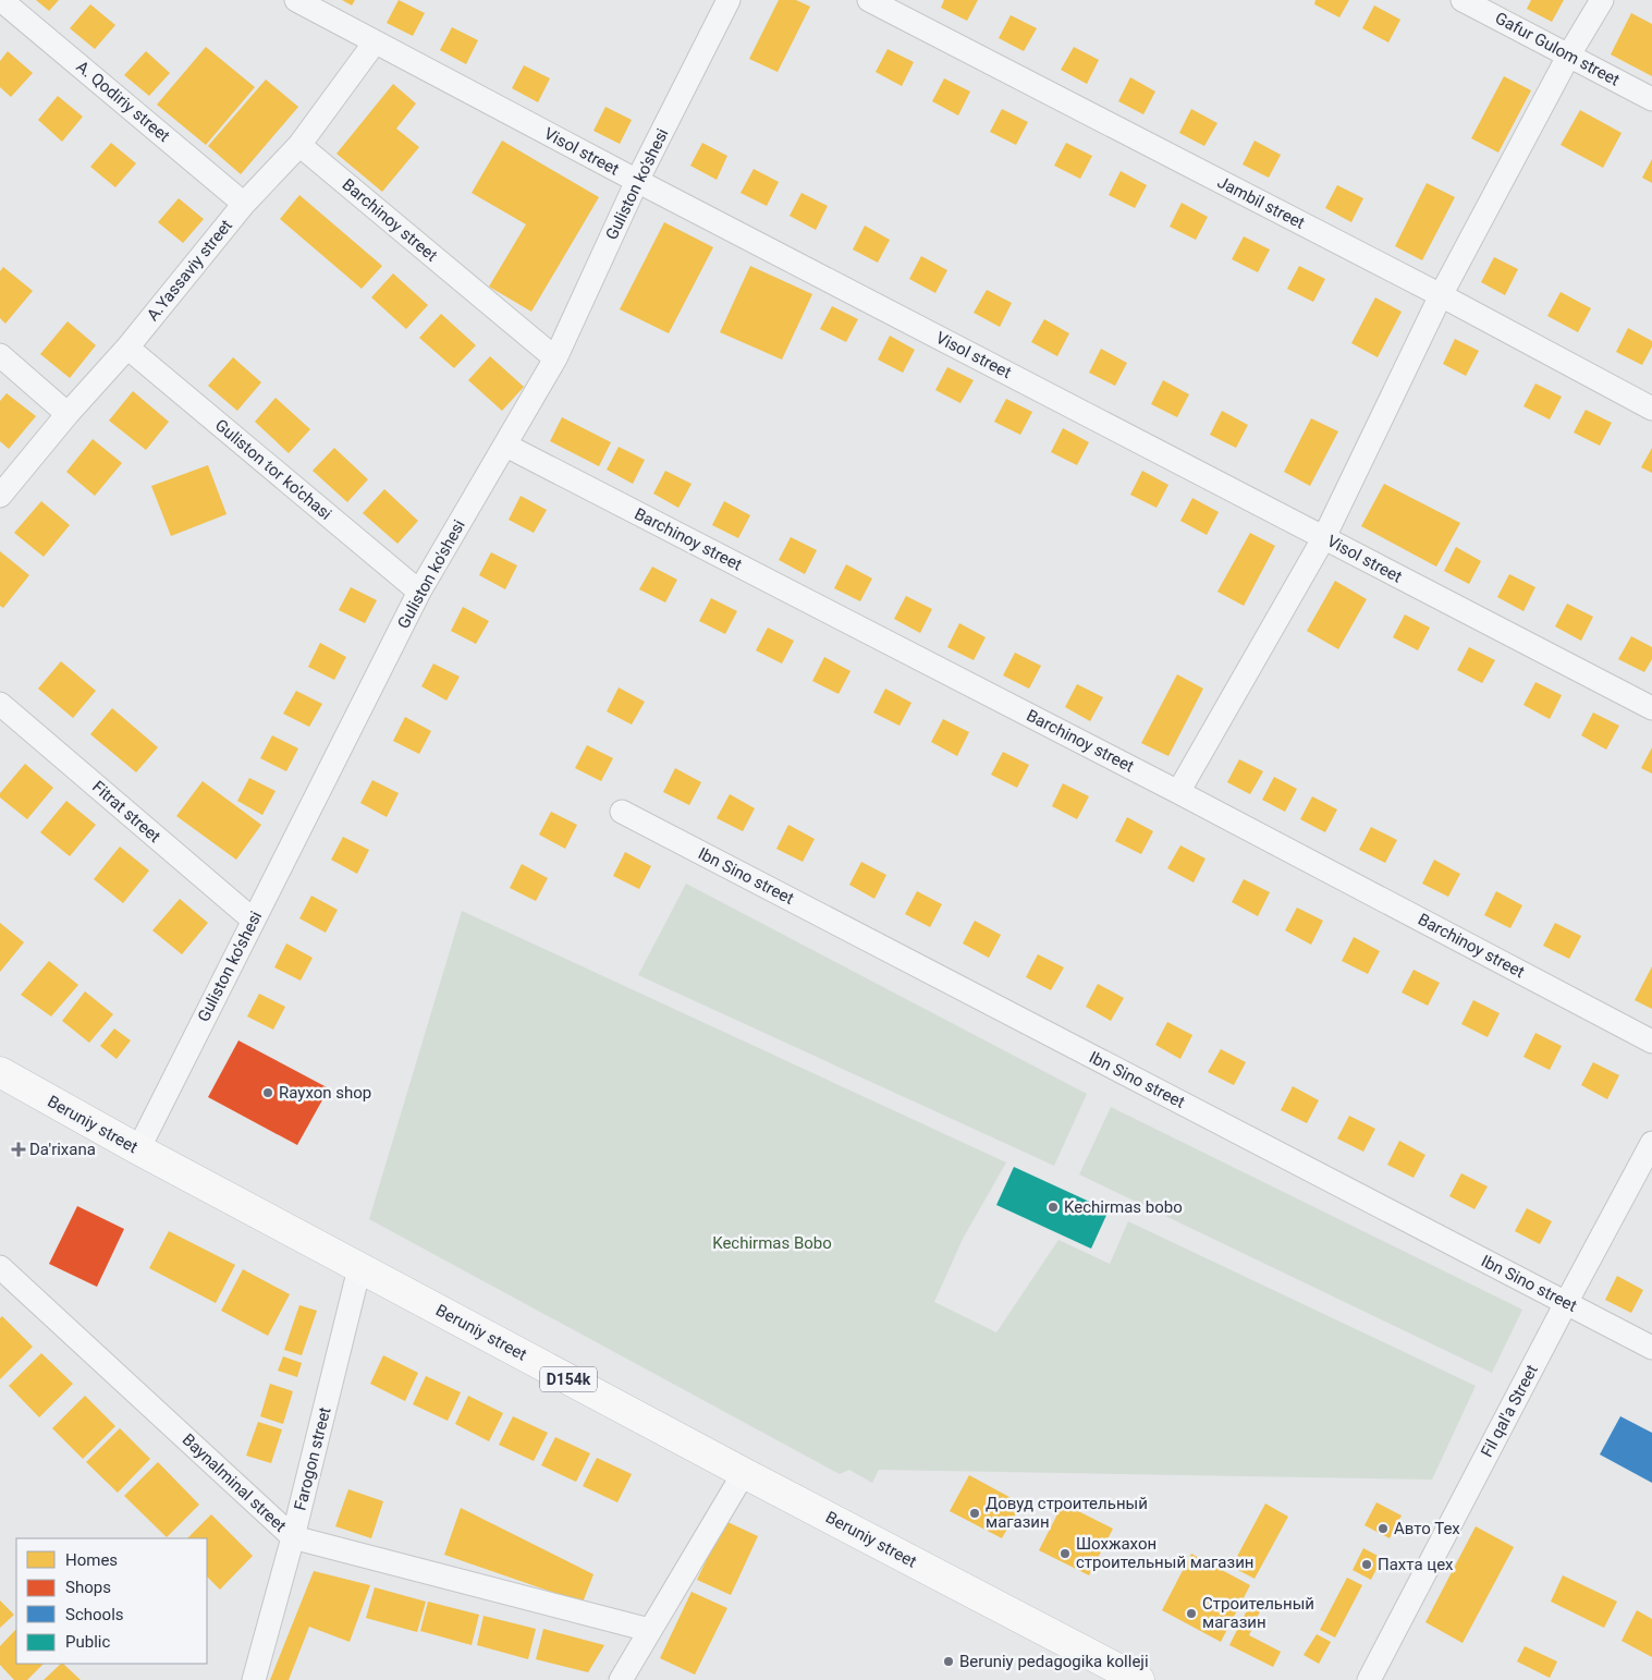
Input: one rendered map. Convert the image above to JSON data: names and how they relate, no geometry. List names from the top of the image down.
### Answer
{
  "streets": {
    "main road": ["Beruniy street", "D154k"],
    "street": [
      "Gafur Gulom street",
      "A. Qodiriy street",
      "Visol street",
      "Guliston ko'shesi",
      "Jambil street",
      "Barchinoy street",
      "A.Yassaviy street",
      "Guliston tor ko'chasi",
      "Fitrat street",
      "Ibn Sino street",
      "Fil qal'a Street",
      "Farogon street",
      "Baynalminal street"
    ]
  },
  "crossings": [
    ["A. Qodiriy street", "A.Yassaviy street"],
    ["Visol street", "Guliston ko'shesi"],
    ["Visol street", "A.Yassaviy street"],
    ["Guliston ko'shesi", "Barchinoy street"],
    ["Guliston ko'shesi", "Guliston tor ko'chasi"],
    ["Guliston ko'shesi", "Fitrat street"],
    ["Guliston ko'shesi", "Beruniy street"],
    ["Barchinoy street", "A.Yassaviy street"],
    ["A.Yassaviy street", "Guliston tor ko'chasi"],
    ["Ibn Sino street", "Fil qal'a Street"],
    ["Beruniy street", "Farogon street"],
    ["Farogon street", "Baynalminal street"]
  ],
  "parks": ["Kechirmas Bobo"],
  "places": {
    "other": [
      "Rayxon shop",
      "Kechirmas bobo",
      "Довуд строительный магазин",
      "Авто Тех",
      "Шохжахон строительный магазин",
      "Пахта цех",
      "Строительный магазин",
      "Beruniy pedagogika kolleji"
    ],
    "health": ["Da'rixana"]
  },
  "legend": [
    "Homes",
    "Shops",
    "Schools",
    "Public"
  ]
}
